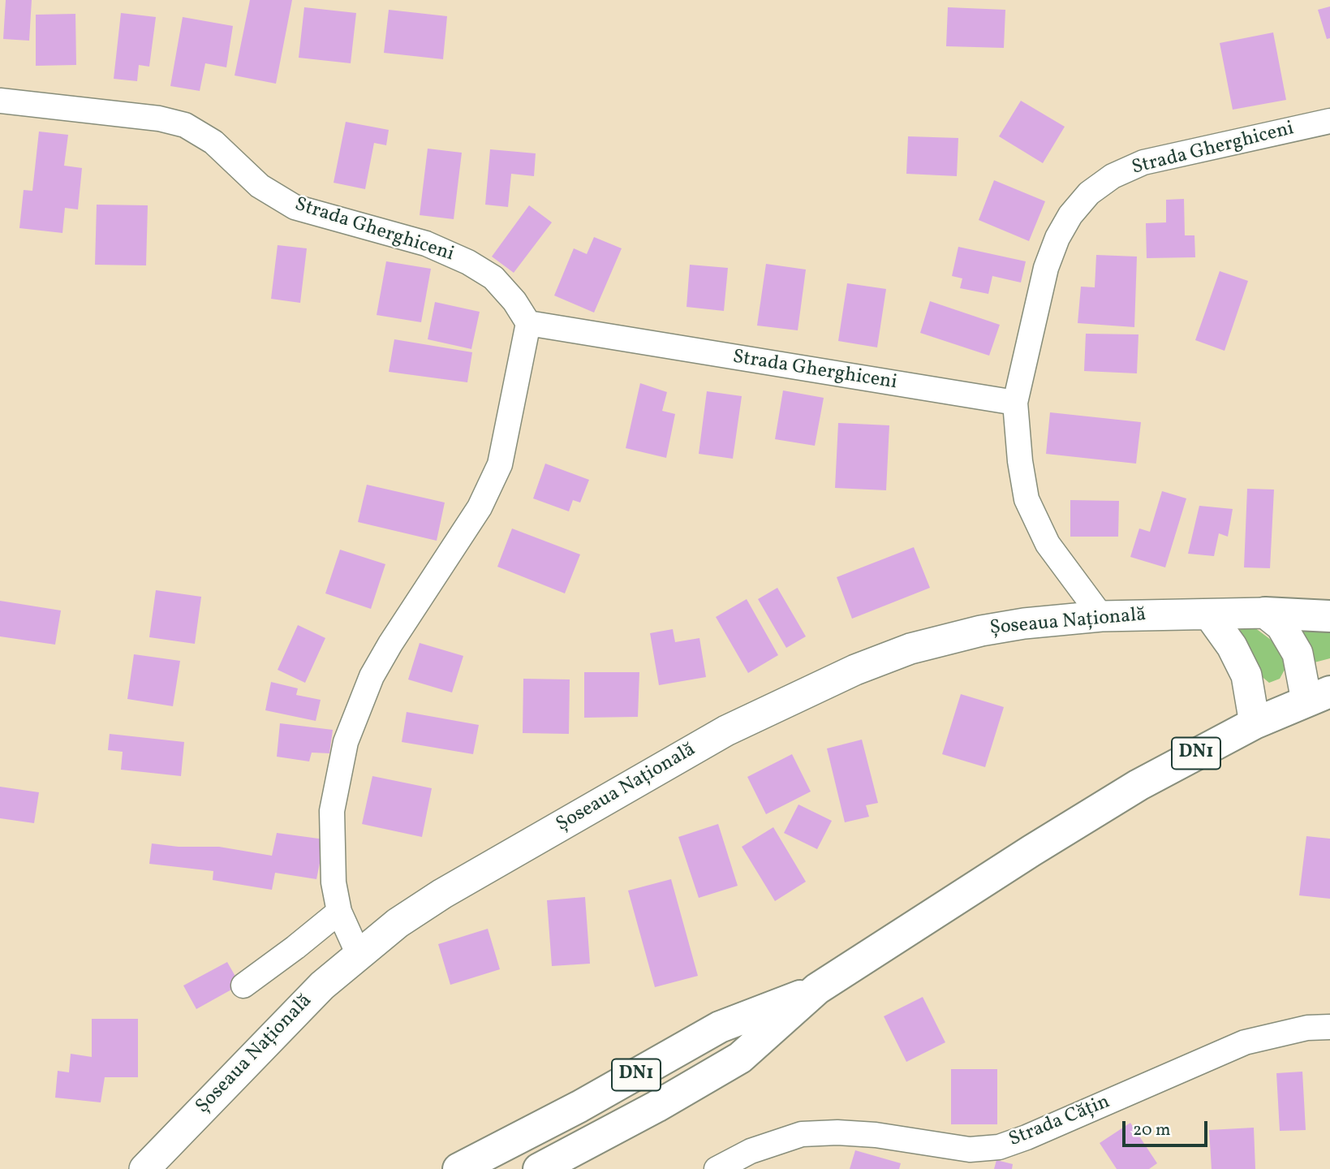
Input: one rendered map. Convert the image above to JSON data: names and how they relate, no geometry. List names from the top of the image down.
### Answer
{
  "streets": {
    "highway": ["DN1"],
    "street": ["Strada Gherghiceni", "Șoseaua Națională", "Strada Cățin"]
  },
  "crossings": [
    ["Strada Gherghiceni", "Șoseaua Națională"]
  ],
  "scale_bar": "20 m"
}
